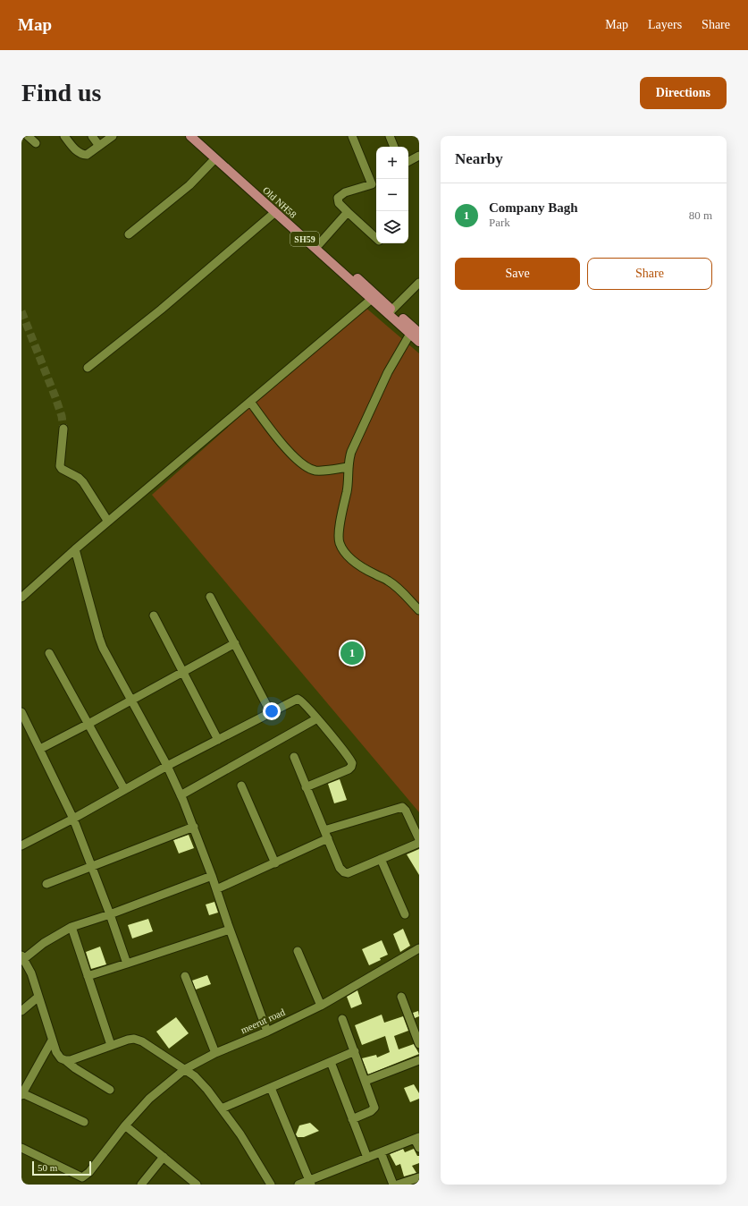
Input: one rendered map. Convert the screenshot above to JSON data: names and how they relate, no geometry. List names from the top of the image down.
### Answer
{
  "streets": {
    "main road": ["Old NH58", "SH59"],
    "street": ["meerut road"]
  },
  "scale_bar": "50 m",
  "page": {
    "header": "Map",
    "nav": ["Map", "Layers", "Share"],
    "buttons": [
      "Directions",
      ["Save", "Share"]
    ],
    "title": "Find us",
    "heading": "Nearby",
    "map_buttons": ["+", "−"],
    "list": [
      {
        "mark": "1",
        "name": "Company Bagh",
        "note": "Park",
        "value": "80 m"
      }
    ],
    "pins": "1",
    "scale": "50 m"
  }
}
